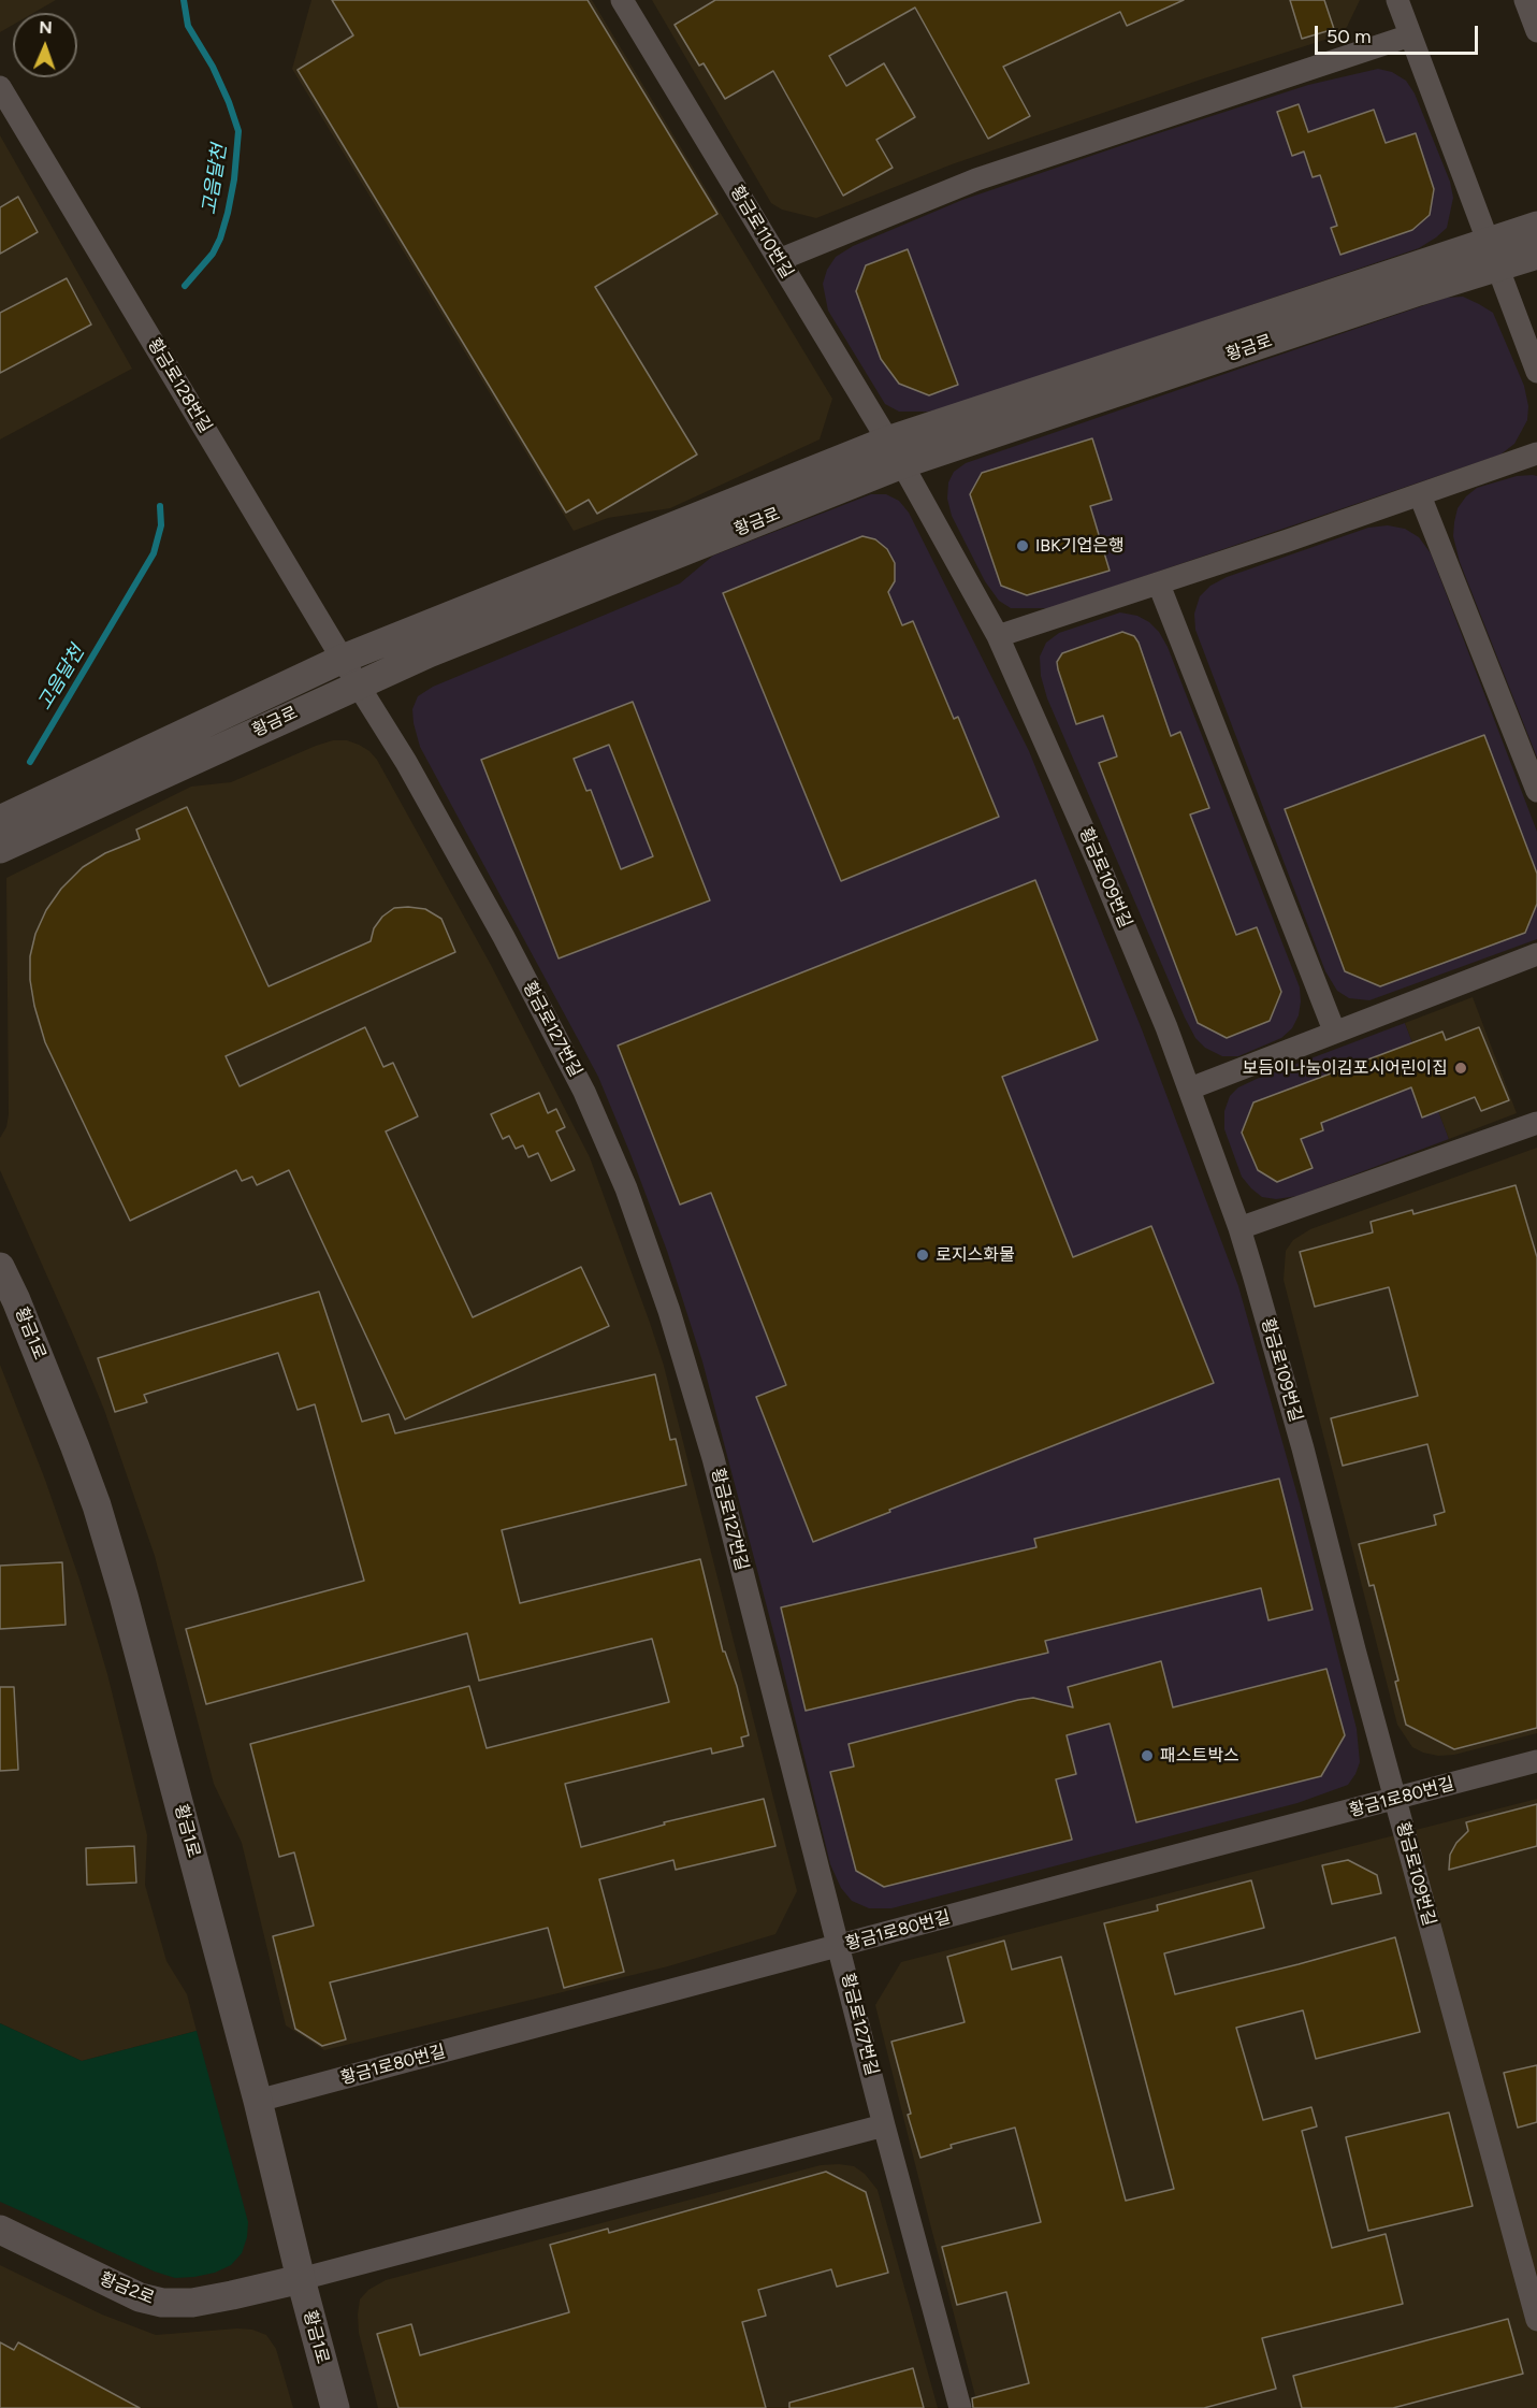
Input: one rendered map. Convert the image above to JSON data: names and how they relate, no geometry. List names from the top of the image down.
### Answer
{
  "streets": {
    "street": [
      "황금로110번길",
      "황금로",
      "황금로128번길",
      "황금로109번길",
      "황금로127번길",
      "황금1로",
      "황금1로80번길",
      "황금2로"
    ]
  },
  "crossings": [
    ["황금로110번길", "황금로"],
    ["황금로110번길", "황금로109번길"],
    ["황금로", "황금로128번길"],
    ["황금로", "황금로109번길"],
    ["황금로", "황금로127번길"],
    ["황금로128번길", "황금로127번길"],
    ["황금로109번길", "황금1로80번길"],
    ["황금로127번길", "황금1로80번길"],
    ["황금1로", "황금1로80번길"],
    ["황금1로", "황금2로"]
  ],
  "water": ["고음달천"],
  "places": [
    "IBK기업은행",
    "보듬이나눔이김포시어린이집",
    "로지스화물",
    "패스트박스"
  ],
  "scale_bar": "50 m",
  "north": "top"
}
